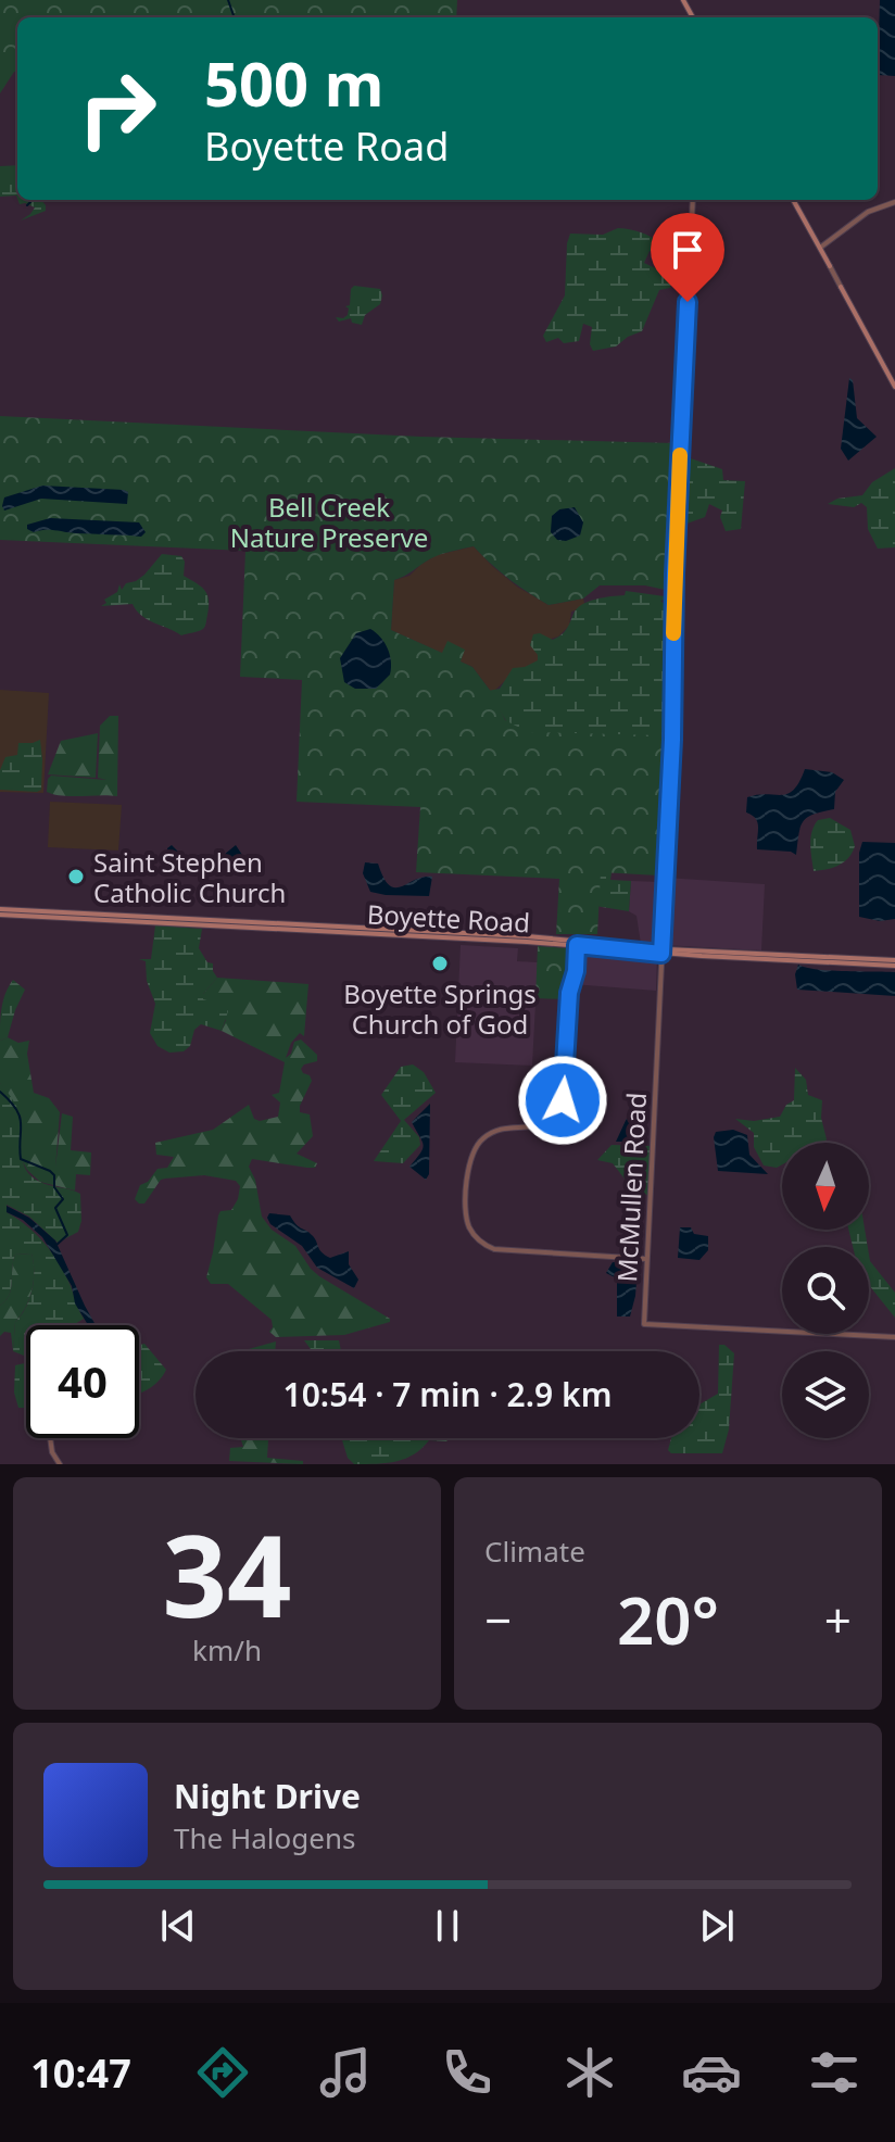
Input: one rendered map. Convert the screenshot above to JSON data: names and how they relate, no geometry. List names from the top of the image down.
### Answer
{
  "streets": {
    "main road": ["Boyette Road"],
    "street": ["McMullen Road"]
  },
  "crossings": [
    ["Boyette Road", "McMullen Road"]
  ],
  "parks": ["Bell Creek Nature Preserve"],
  "places": ["Saint Stephen Catholic Church", "Boyette Springs Church of God"],
  "north": "bottom",
  "page": {
    "turn": ["500 m", "Boyette Road"],
    "limit": "40",
    "trip": "10:54 · 7 min · 2.9 km",
    "tile": [
      ["34", "km/h"],
      "Climate"
    ],
    "heat": ["−", "20°", "+"],
    "song": ["Night Drive", "The Halogens"],
    "tabs": "10:47"
  }
}
